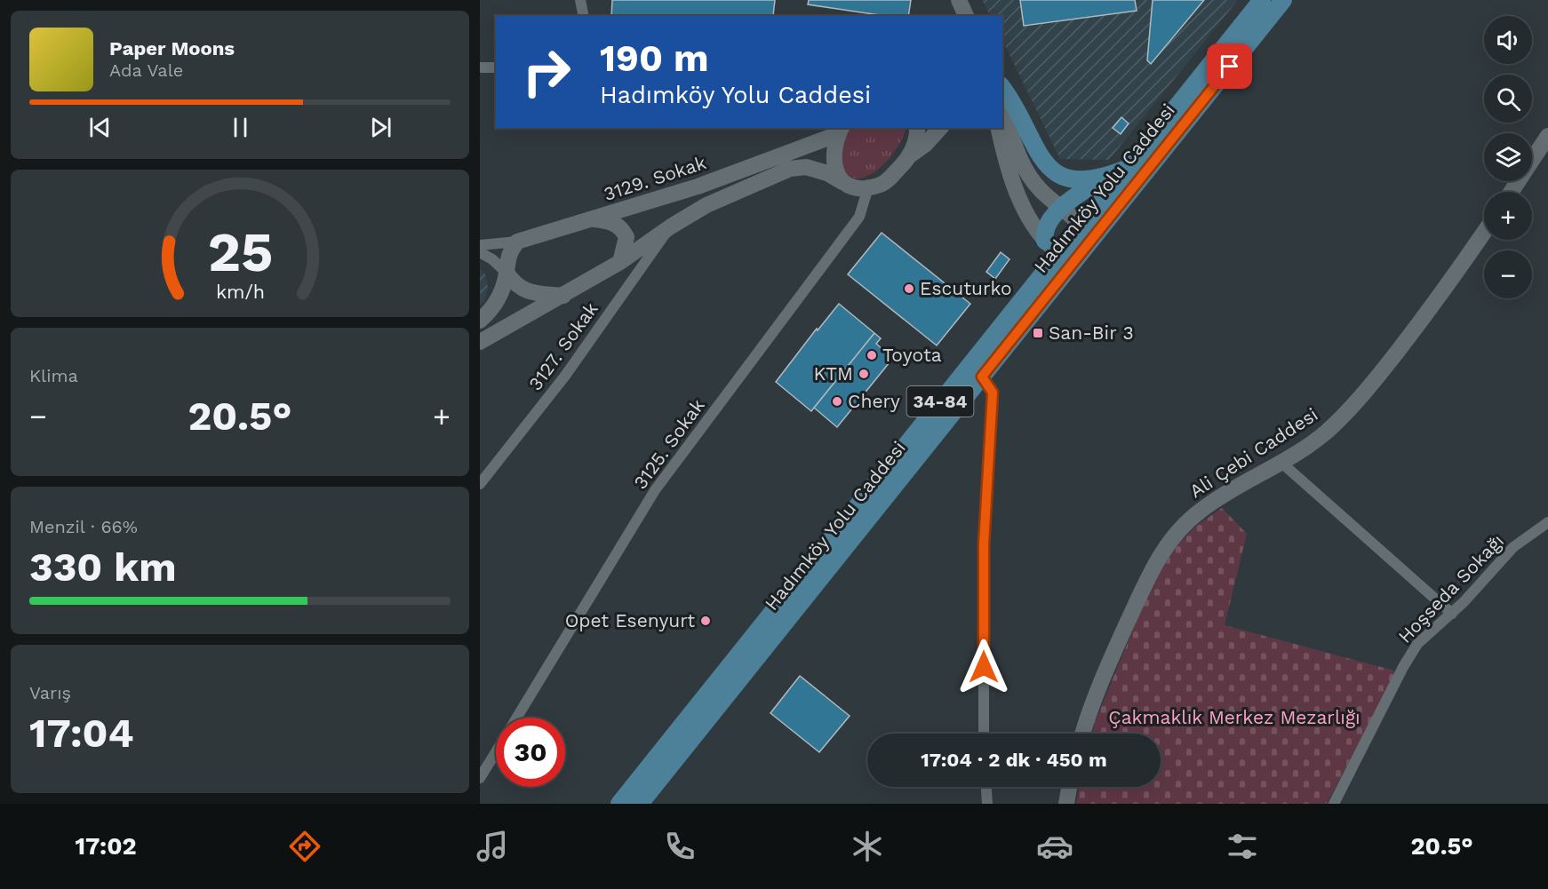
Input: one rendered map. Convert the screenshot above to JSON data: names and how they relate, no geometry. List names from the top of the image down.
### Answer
{
  "streets": {
    "main road": ["Hadımköy Yolu Caddesi", "34-84"],
    "street": [
      "3129. Sokak",
      "3127. Sokak",
      "3125. Sokak",
      "Ali Çebi Caddesi",
      "Hoşseda Sokağı"
    ]
  },
  "parks": ["Çakmaklık Merkez Mezarlığı"],
  "places": {
    "other": [
      "Escuturko",
      "Toyota",
      "KTM",
      "Chery",
      "Opet Esenyurt"
    ],
    "transit": ["San-Bir 3"]
  },
  "page": {
    "map_buttons": ["+", "−"],
    "turn": ["190 m", "Hadımköy Yolu Caddesi"],
    "song": ["Paper Moons", "Ada Vale"],
    "tile": [
      "Klima",
      ["Menzil · 66%", "330 km"],
      ["Varış", "17:04"]
    ],
    "heat": ["−", "20.5°", "+"],
    "limit": "30",
    "trip": "17:04 · 2 dk · 450 m",
    "tabs": ["17:02", "20.5°"],
    "gauge": ["25", "km/h"]
  }
}
